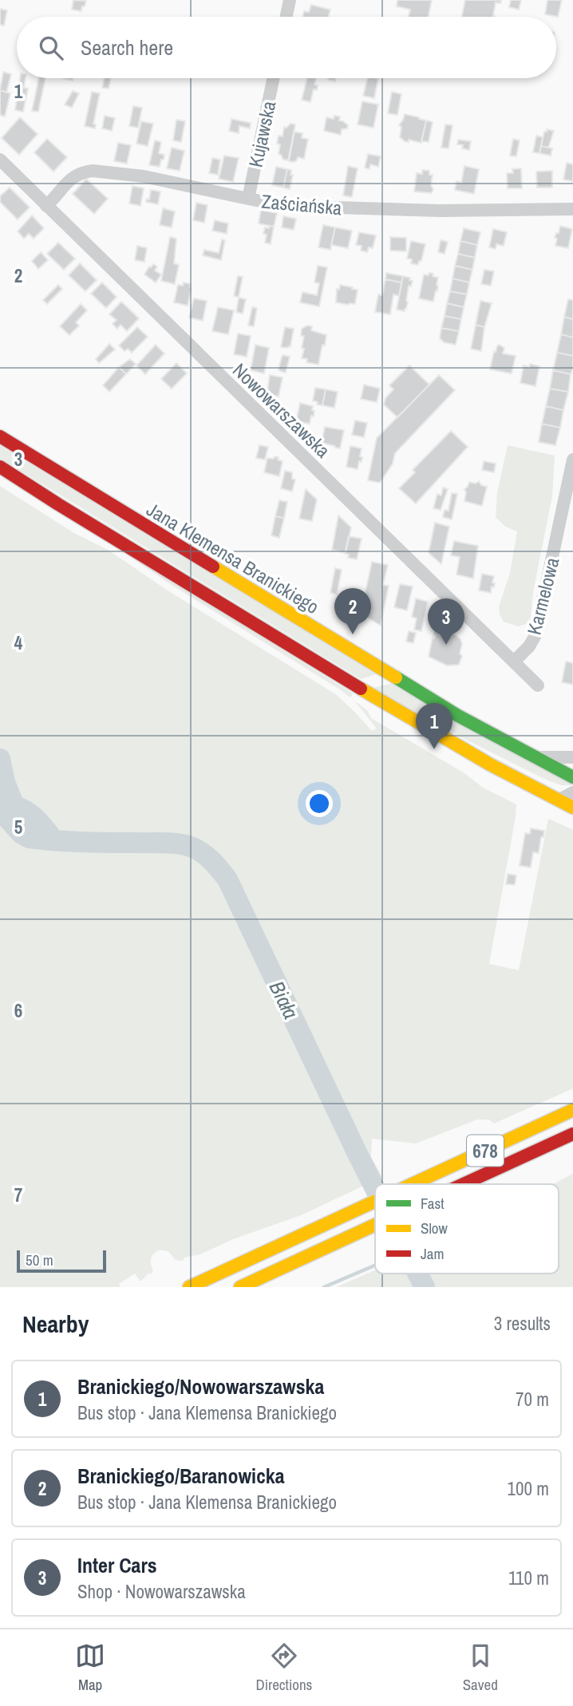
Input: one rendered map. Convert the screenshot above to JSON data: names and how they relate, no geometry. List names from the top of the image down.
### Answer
{
  "streets": {
    "main road": ["Jana Klemensa Branickiego", "678"],
    "street": [
      "Kujawska",
      "Zaściańska",
      "Nowowarszawska",
      "Karmelowa"
    ]
  },
  "crossings": [
    ["Kujawska", "Zaściańska"],
    ["Zaściańska", "Nowowarszawska"],
    ["Nowowarszawska", "Karmelowa"]
  ],
  "water": ["Biała"],
  "legend": ["Fast", "Slow", "Jam"],
  "scale_bar": "50 m",
  "page": {
    "search": "Search here",
    "pins": ["2", "3", "1"],
    "scale": "50 m",
    "heading": ["Nearby", "3 results"],
    "list": [
      {
        "mark": "1",
        "name": "Branickiego/Nowowarszawska",
        "note": "Bus stop · Jana Klemensa Branickiego",
        "value": "70 m"
      },
      {
        "mark": "2",
        "name": "Branickiego/Baranowicka",
        "note": "Bus stop · Jana Klemensa Branickiego",
        "value": "100 m"
      },
      {
        "mark": "3",
        "name": "Inter Cars",
        "note": "Shop · Nowowarszawska",
        "value": "110 m"
      }
    ],
    "nav": ["Map", "Directions", "Saved"]
  },
  "grid": {
    "rows": [
      "1",
      "2",
      "3",
      "4",
      "5",
      "6",
      "7"
    ]
  }
}
